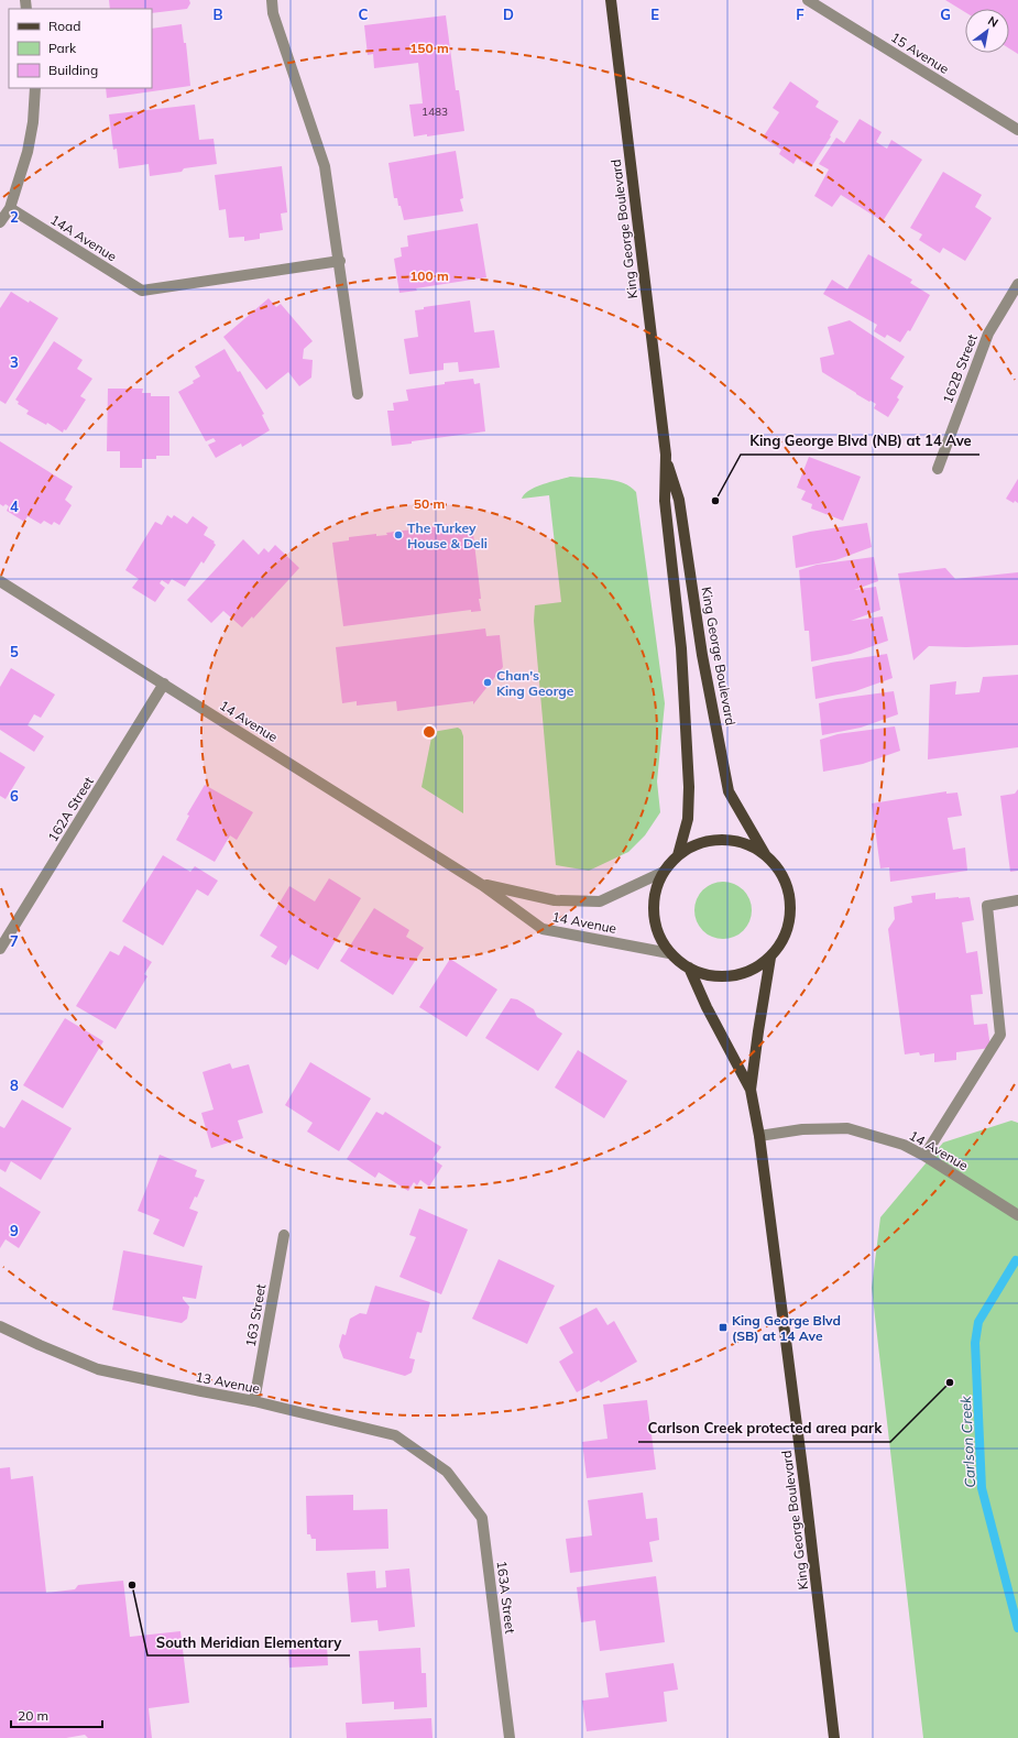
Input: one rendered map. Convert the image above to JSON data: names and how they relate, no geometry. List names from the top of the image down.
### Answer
{
  "streets": {
    "main road": ["King George Boulevard"],
    "street": [
      "15 Avenue",
      "14A Avenue",
      "162B Street",
      "14 Avenue",
      "162A Street",
      "163 Street",
      "13 Avenue",
      "163A Street"
    ]
  },
  "crossings": [
    ["King George Boulevard", "14 Avenue"],
    ["14 Avenue", "162A Street"],
    ["163 Street", "13 Avenue"],
    ["13 Avenue", "163A Street"]
  ],
  "water": ["Carlson Creek"],
  "places": {
    "other": [
      "King George Blvd (NB) at 14 Ave",
      "The Turkey House & Deli",
      "Chan's King George",
      "Carlson Creek protected area park",
      "South Meridian Elementary"
    ],
    "transit": ["King George Blvd (SB) at 14 Ave"]
  },
  "house_numbers": ["1483"],
  "legend": ["Road", "Park", "Building"],
  "scale_bar": "20 m",
  "north": "top right",
  "grid": {
    "columns": [
      "B",
      "C",
      "D",
      "E",
      "F",
      "G"
    ],
    "rows": [
      "2",
      "3",
      "4",
      "5",
      "6",
      "7",
      "8",
      "9"
    ]
  },
  "rings": ["150 m", "100 m", "50 m"]
}
